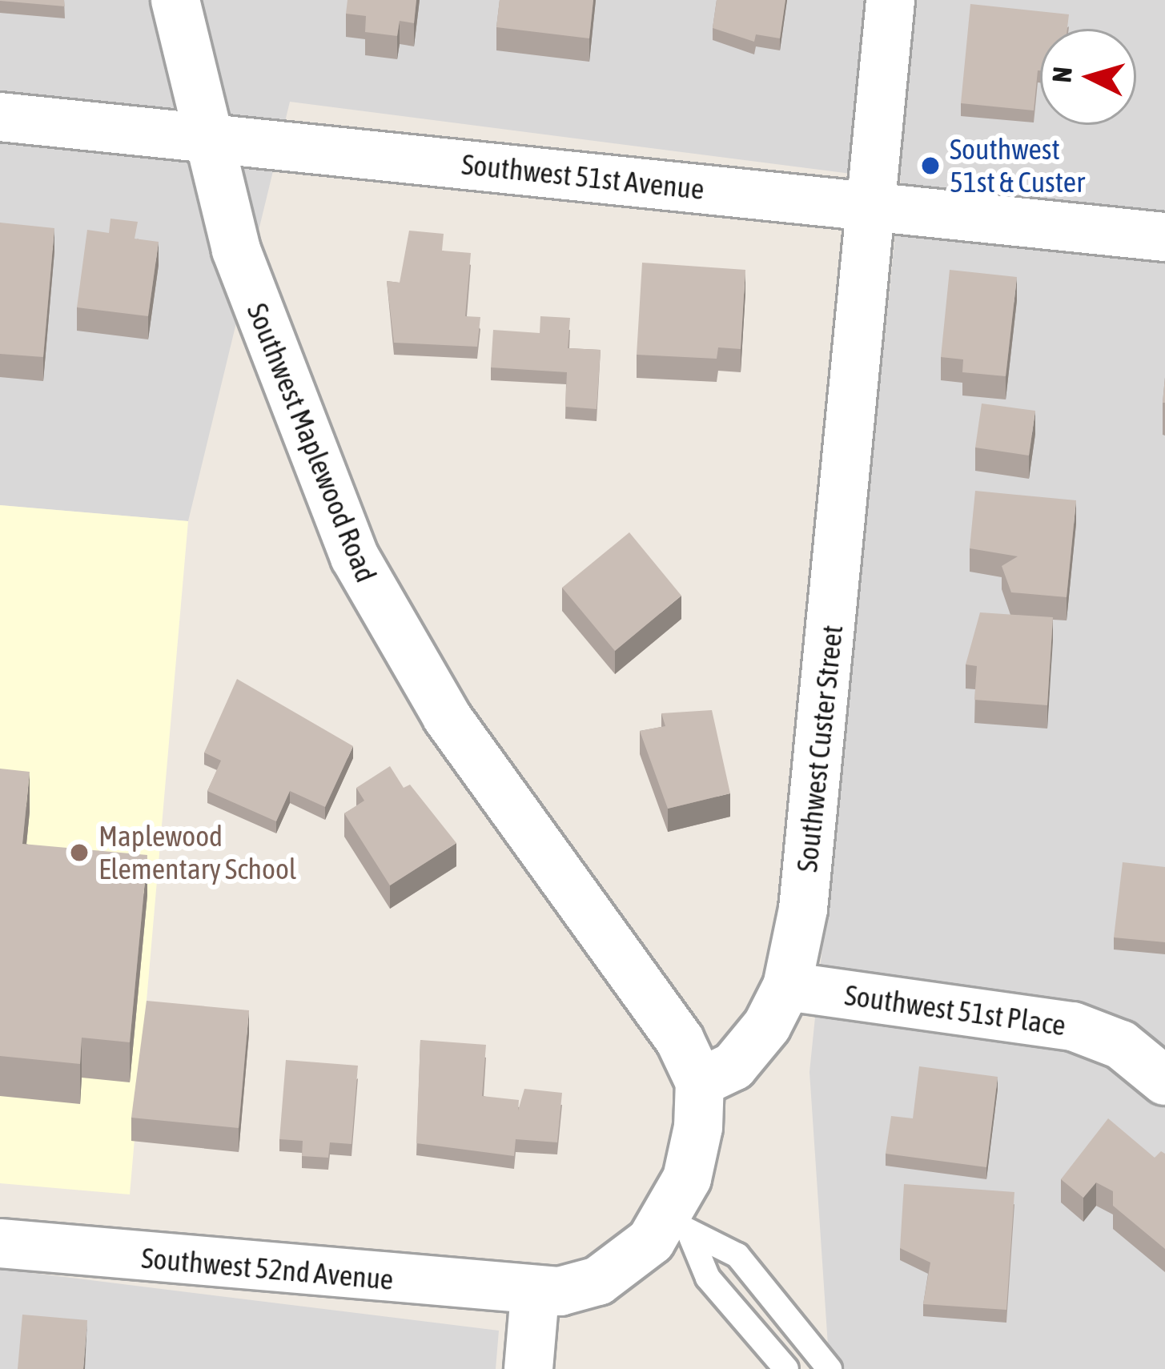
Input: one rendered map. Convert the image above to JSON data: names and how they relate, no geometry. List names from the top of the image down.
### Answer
{
  "streets": {
    "street": [
      "Southwest 51st Avenue",
      "Southwest Maplewood Road",
      "Southwest Custer Street",
      "Southwest 51st Place",
      "Southwest 52nd Avenue"
    ]
  },
  "crossings": [
    ["Southwest 51st Avenue", "Southwest Maplewood Road"],
    ["Southwest 51st Avenue", "Southwest Custer Street"],
    ["Southwest Maplewood Road", "Southwest Custer Street"],
    ["Southwest Custer Street", "Southwest 51st Place"]
  ],
  "places": ["Southwest 51st & Custer", "Maplewood Elementary School"],
  "north": "left"
}
